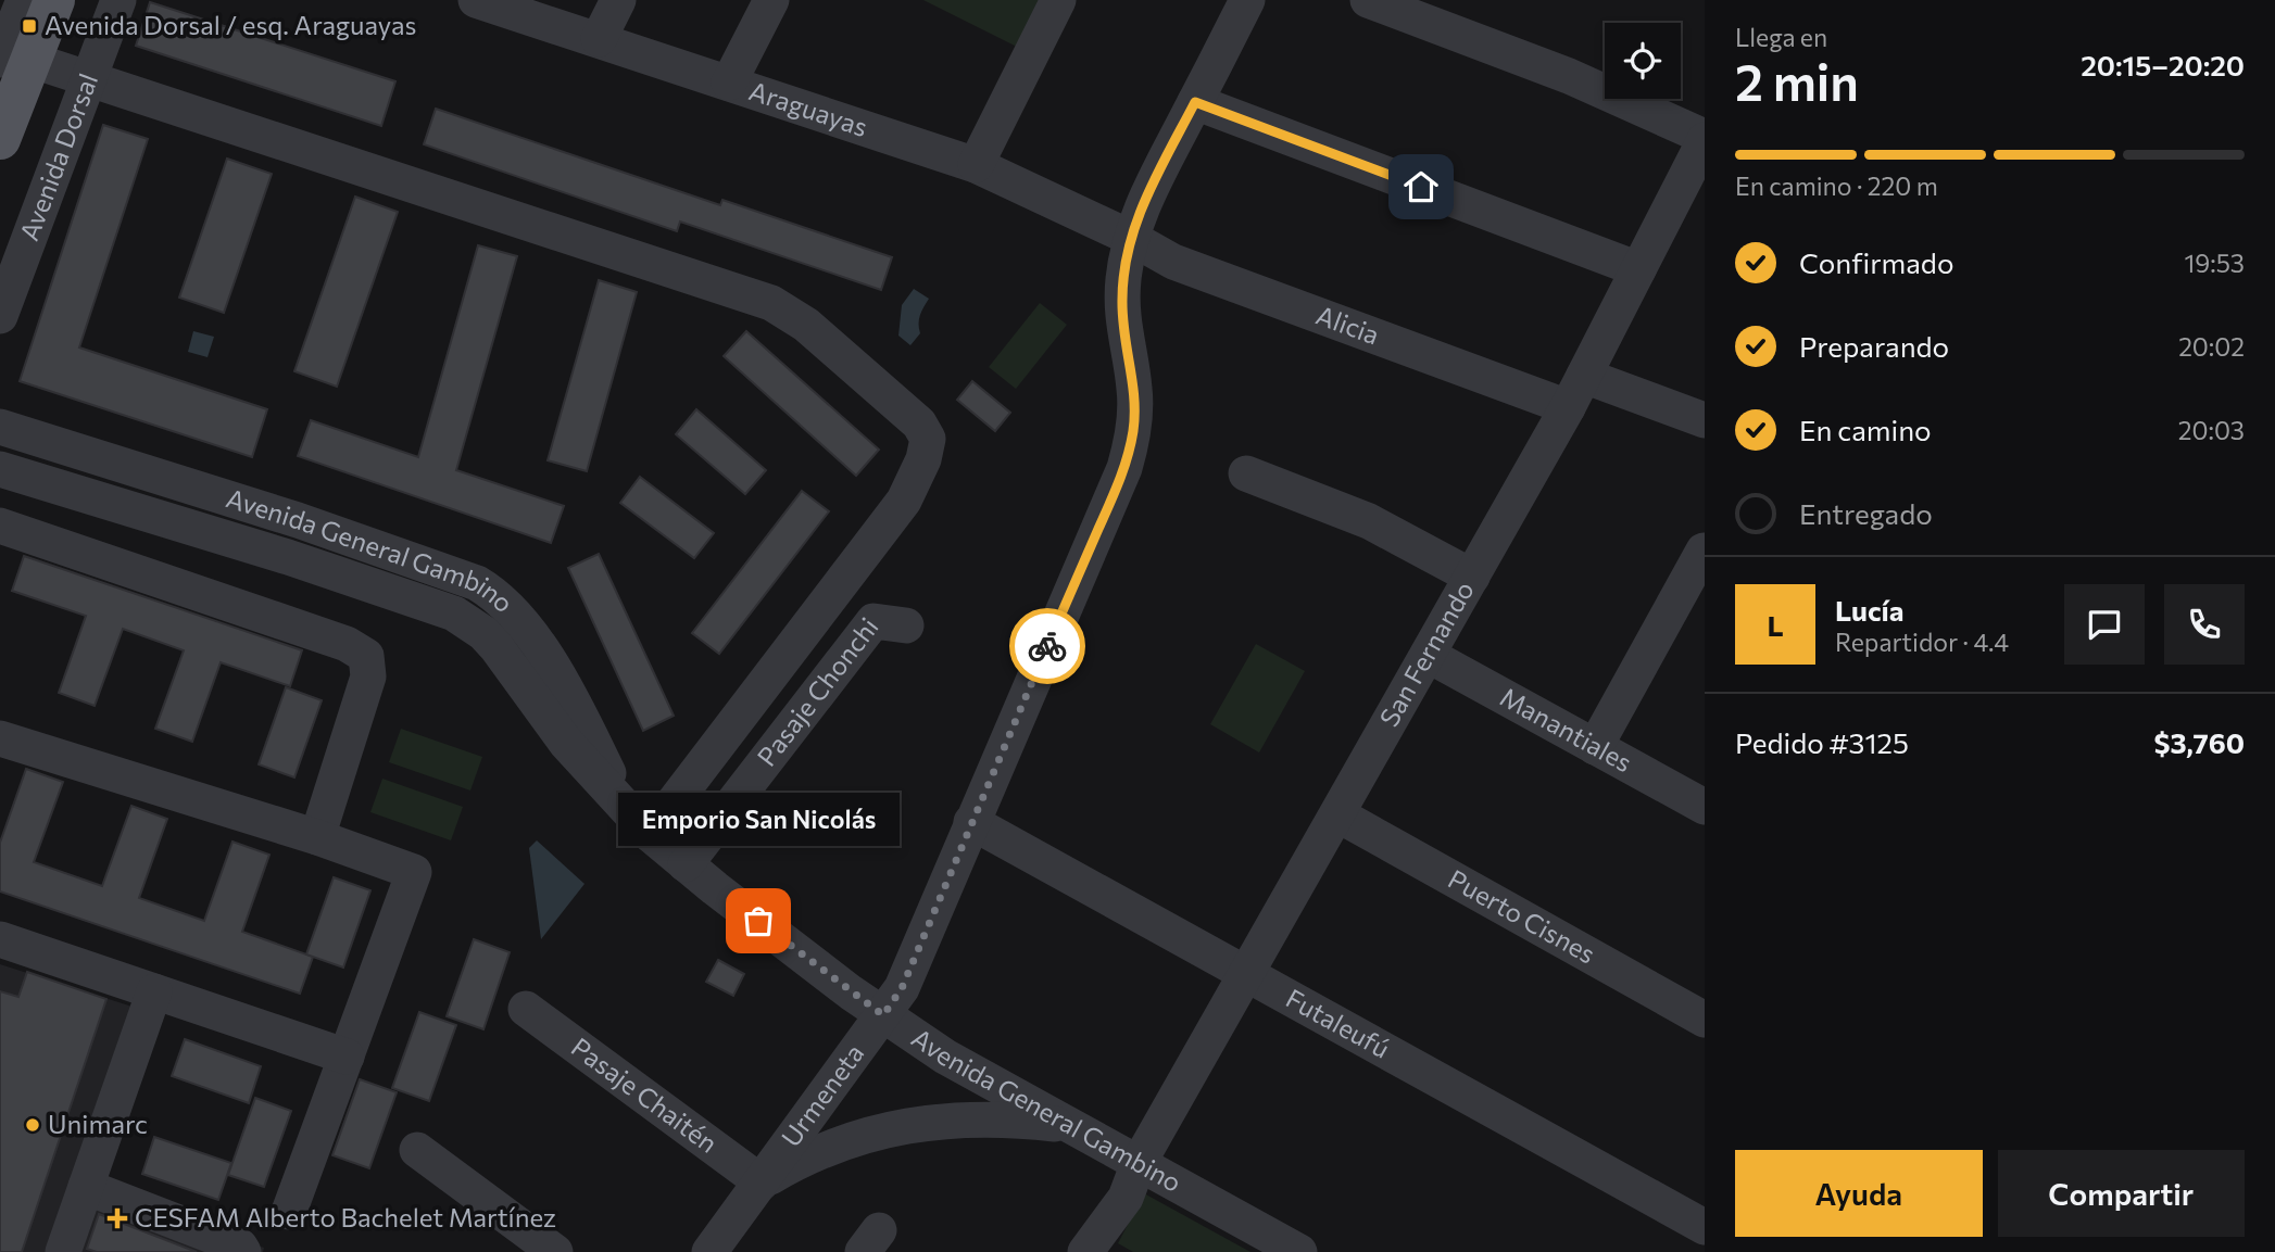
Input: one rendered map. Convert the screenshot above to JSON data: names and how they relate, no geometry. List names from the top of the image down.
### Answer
{
  "streets": {
    "street": [
      "Araguayas",
      "Avenida Dorsal",
      "Alicia",
      "Avenida General Gambino",
      "San Fernando",
      "Pasaje Chonchi",
      "Manantiales",
      "Puerto Cisnes",
      "Futaleufú",
      "Pasaje Chaitén",
      "Urmeneta"
    ]
  },
  "crossings": [
    ["Araguayas", "Alicia"],
    ["Araguayas", "Urmeneta"],
    ["Alicia", "San Fernando"],
    ["Alicia", "Urmeneta"],
    ["Avenida General Gambino", "San Fernando"],
    ["Avenida General Gambino", "Pasaje Chonchi"],
    ["Avenida General Gambino", "Urmeneta"],
    ["San Fernando", "Manantiales"],
    ["San Fernando", "Puerto Cisnes"],
    ["San Fernando", "Futaleufú"],
    ["Futaleufú", "Urmeneta"],
    ["Pasaje Chaitén", "Urmeneta"]
  ],
  "places": {
    "transit": ["Avenida Dorsal / esq. Araguayas"],
    "other": ["Emporio San Nicolás", "Unimarc"],
    "health": ["CESFAM Alberto Bachelet Martínez"]
  },
  "page": {
    "heading": ["2 min", "Llega en", "20:15–20:20"],
    "panel": [
      "Lucía",
      "Repartidor · 4.4",
      "Pedido #3125",
      "$3,760"
    ],
    "bar": "En camino · 220 m",
    "list": [
      ["Confirmado", "19:53"],
      ["Preparando", "20:02"],
      ["En camino", "20:03"],
      "Entregado"
    ],
    "round": "L",
    "bubble": "Emporio San Nicolás",
    "buttons": ["Ayuda", "Compartir"]
  }
}
